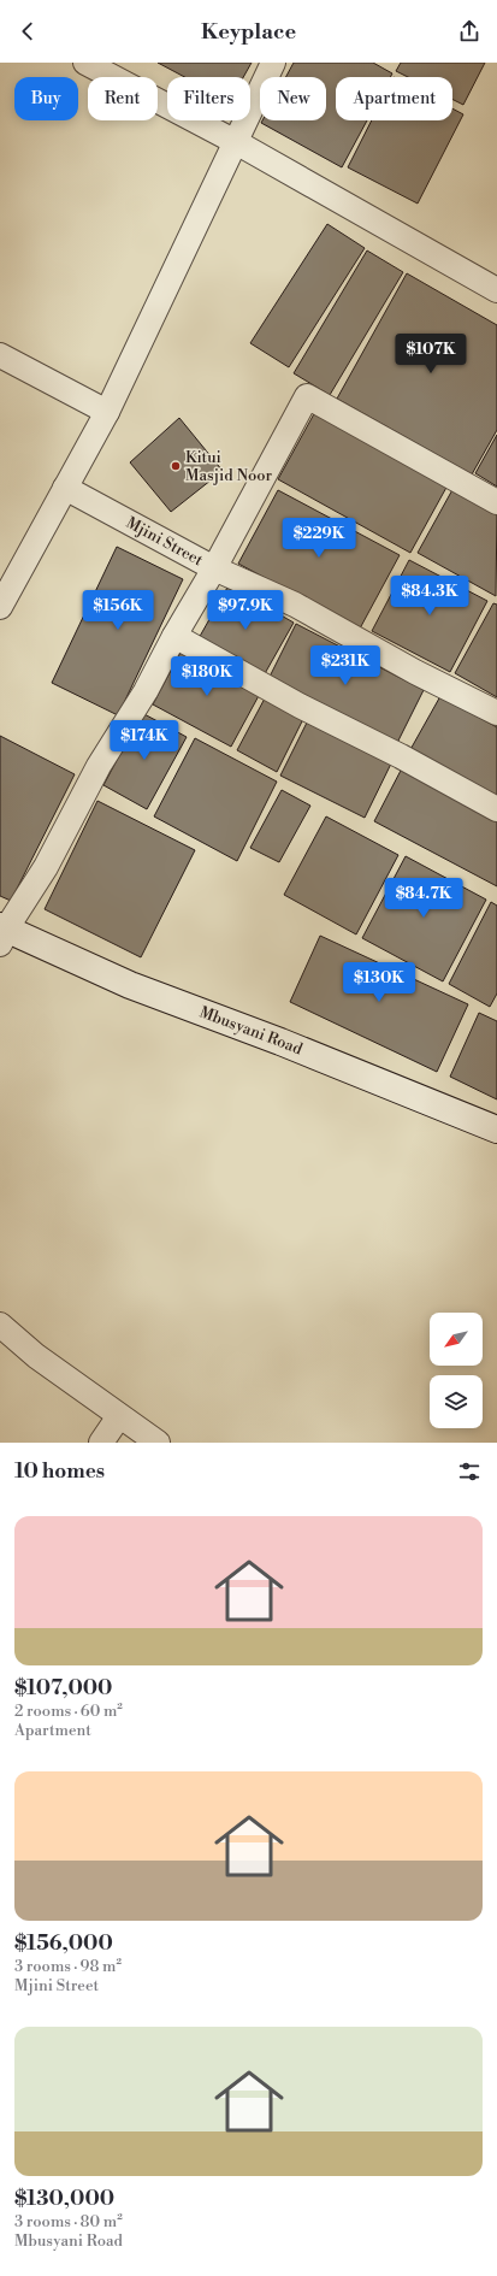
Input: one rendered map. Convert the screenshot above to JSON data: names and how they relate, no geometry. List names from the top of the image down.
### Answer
{
  "streets": {
    "street": ["Mjini Street", "Mbusyani Road"]
  },
  "places": ["Kitui Masjid Noor"],
  "north": "bottom left",
  "page": {
    "header": "Keyplace",
    "chip": [
      "Buy",
      "Rent",
      "Filters",
      "New",
      "Apartment"
    ],
    "price": [
      "$107K",
      "$229K",
      "$84.3K",
      "$156K",
      "$97.9K",
      "$231K",
      "$180K",
      "$174K",
      "$84.7K",
      "$130K"
    ],
    "heading": "10 homes",
    "list": [
      {
        "name": "$107,000",
        "note": "2 rooms · 60 m² · Apartment"
      },
      {
        "name": "$156,000",
        "note": "3 rooms · 98 m² · Mjini Street"
      },
      {
        "name": "$130,000",
        "note": "3 rooms · 80 m² · Mbusyani Road"
      }
    ]
  }
}
